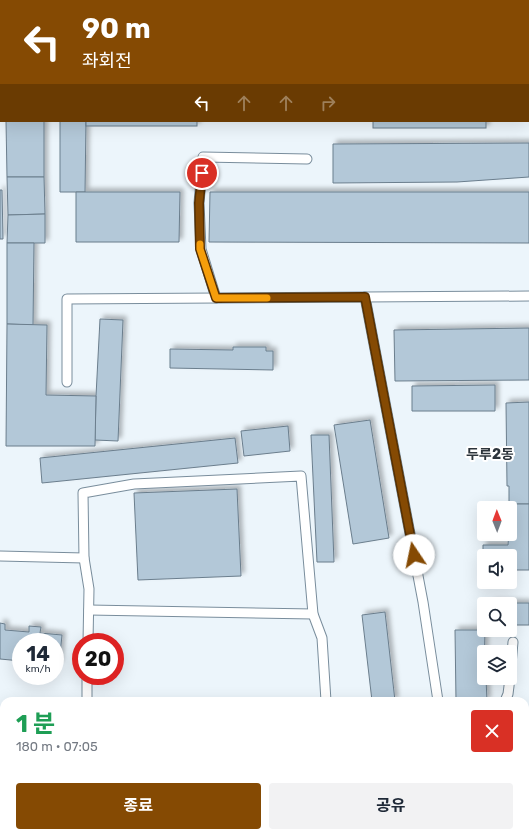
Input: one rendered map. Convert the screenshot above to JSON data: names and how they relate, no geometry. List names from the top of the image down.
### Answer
{
  "districts": ["두루2동"],
  "north": "top",
  "page": {
    "turn": ["90 m", "좌회전"],
    "speed": "14 km/h",
    "limit": "20",
    "heading": ["1 분", "180 m · 07:05"],
    "buttons": ["종료", "공유"]
  }
}
